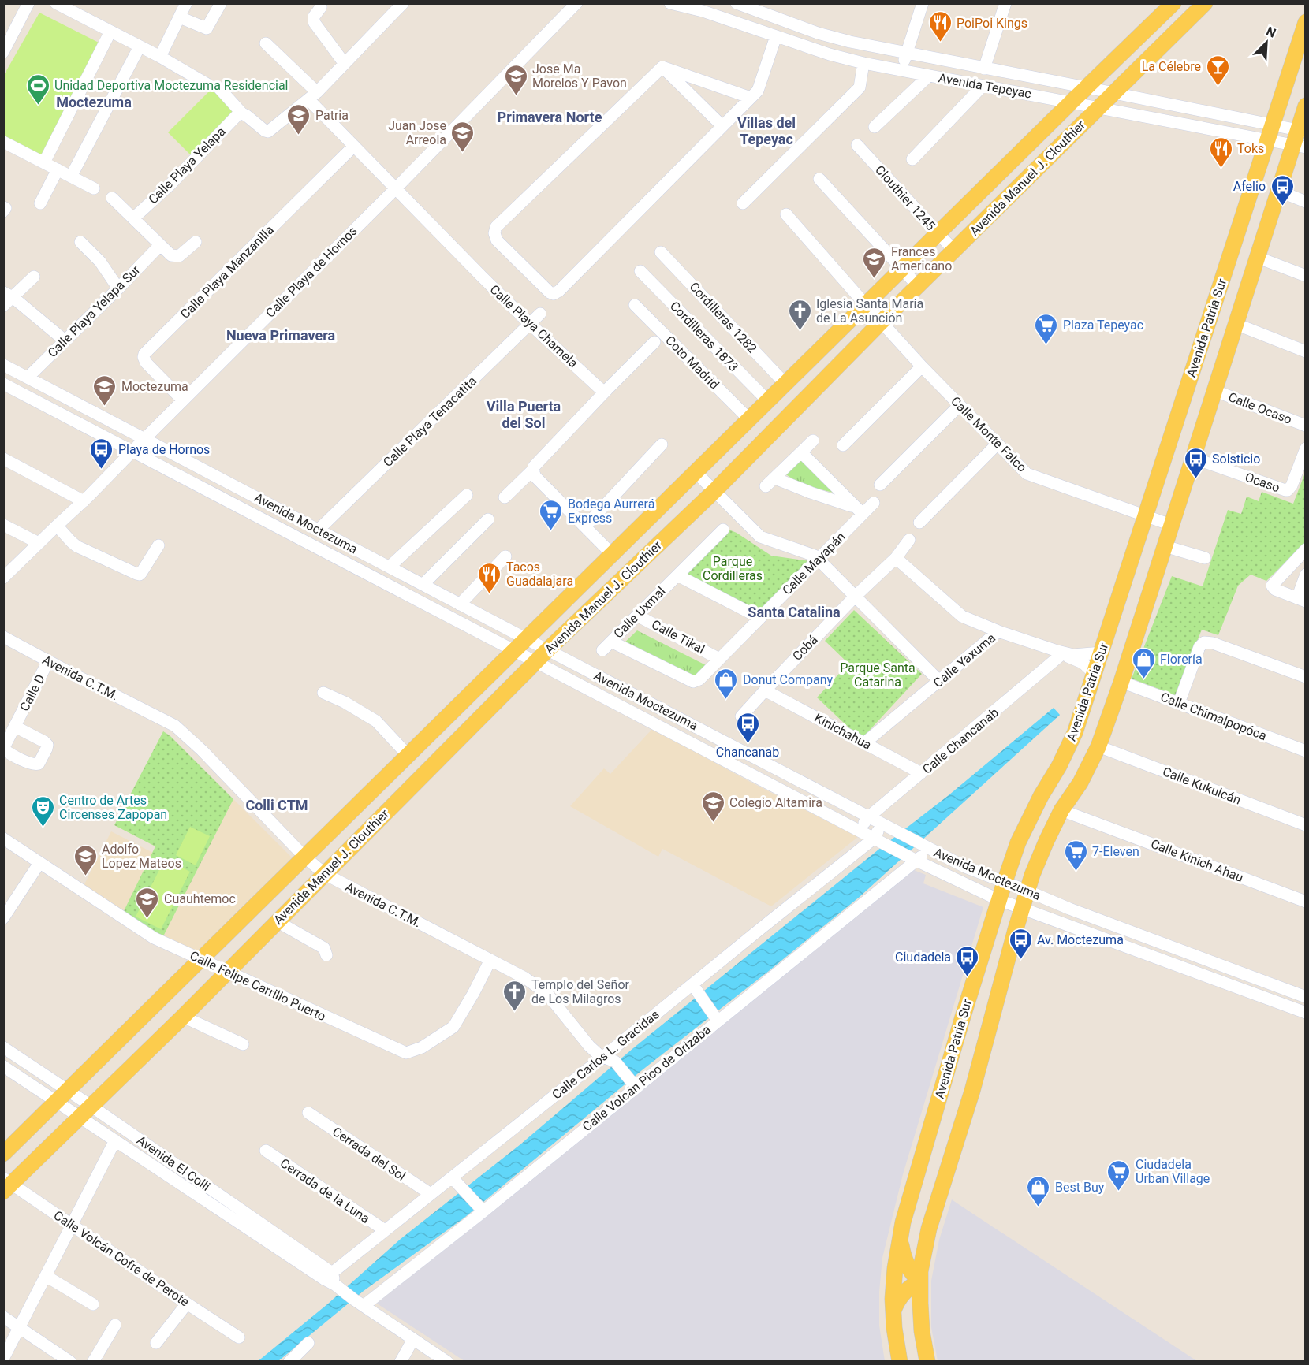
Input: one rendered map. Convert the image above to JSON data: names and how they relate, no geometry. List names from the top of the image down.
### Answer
{
  "streets": {
    "main road": ["Avenida Manuel J. Clouthier", "Avenida Patria Sur"],
    "street": [
      "Avenida Tepeyac",
      "Calle Playa Yelapa",
      "Clouthier 1245",
      "Calle Playa Manzanilla",
      "Calle Playa de Hornos",
      "Calle Playa Yelapa Sur",
      "Cordilleras 1282",
      "Calle Playa Chamela",
      "Cordilleras 1873",
      "Coto Madrid",
      "Calle Ocaso",
      "Calle Playa Tenacatita",
      "Calle Monte Falco",
      "Ocaso",
      "Avenida Moctezuma",
      "Calle Mayapán",
      "Calle Uxmal",
      "Calle Tikal",
      "Cobá",
      "Calle Yaxuma",
      "Avenida C.T.M.",
      "Calle D",
      "Calle Chimalpopóca",
      "Kinichahua",
      "Calle Chancanab",
      "Calle Kukulcán",
      "Calle Kinich Ahau",
      "Calle Felipe Carrillo Puerto",
      "Calle Carlos L. Gracidas",
      "Calle Volcán Pico de Orizaba",
      "Cerrada del Sol",
      "Avenida El Colli",
      "Cerrada de la Luna",
      "Calle Volcán Cofre de Perote"
    ]
  },
  "crossings": [
    ["Avenida Tepeyac", "Avenida Manuel J. Clouthier"],
    ["Avenida Tepeyac", "Avenida Patria Sur"],
    ["Avenida Manuel J. Clouthier", "Clouthier 1245"],
    ["Avenida Manuel J. Clouthier", "Cordilleras 1282"],
    ["Avenida Manuel J. Clouthier", "Cordilleras 1873"],
    ["Avenida Manuel J. Clouthier", "Coto Madrid"],
    ["Avenida Manuel J. Clouthier", "Calle Monte Falco"],
    ["Avenida Manuel J. Clouthier", "Avenida Moctezuma"],
    ["Avenida Manuel J. Clouthier", "Avenida C.T.M."],
    ["Avenida Manuel J. Clouthier", "Calle Felipe Carrillo Puerto"],
    ["Avenida Manuel J. Clouthier", "Avenida El Colli"],
    ["Avenida Manuel J. Clouthier", "Calle Volcán Cofre de Perote"],
    ["Calle Playa Manzanilla", "Calle Playa de Hornos"],
    ["Calle Playa Manzanilla", "Calle Playa Chamela"],
    ["Calle Playa de Hornos", "Calle Playa Chamela"],
    ["Calle Playa de Hornos", "Avenida Moctezuma"],
    ["Calle Playa Yelapa Sur", "Avenida Moctezuma"],
    ["Calle Playa Chamela", "Calle Playa Tenacatita"],
    ["Avenida Patria Sur", "Calle Ocaso"],
    ["Avenida Patria Sur", "Calle Monte Falco"],
    ["Avenida Patria Sur", "Ocaso"],
    ["Avenida Patria Sur", "Avenida Moctezuma"],
    ["Avenida Patria Sur", "Calle Chimalpopóca"],
    ["Avenida Patria Sur", "Calle Kukulcán"],
    ["Avenida Patria Sur", "Calle Kinich Ahau"],
    ["Calle Playa Tenacatita", "Avenida Moctezuma"],
    ["Avenida Moctezuma", "Calle Chancanab"],
    ["Avenida Moctezuma", "Calle Carlos L. Gracidas"],
    ["Avenida Moctezuma", "Calle Volcán Pico de Orizaba"],
    ["Calle Mayapán", "Calle Uxmal"],
    ["Calle Mayapán", "Calle Tikal"],
    ["Calle Uxmal", "Calle Tikal"],
    ["Cobá", "Kinichahua"],
    ["Calle Yaxuma", "Kinichahua"],
    ["Avenida C.T.M.", "Calle D"],
    ["Avenida C.T.M.", "Calle Felipe Carrillo Puerto"],
    ["Avenida C.T.M.", "Calle Carlos L. Gracidas"],
    ["Avenida C.T.M.", "Calle Volcán Pico de Orizaba"],
    ["Kinichahua", "Calle Chancanab"],
    ["Calle Carlos L. Gracidas", "Cerrada del Sol"],
    ["Calle Carlos L. Gracidas", "Avenida El Colli"],
    ["Calle Carlos L. Gracidas", "Cerrada de la Luna"],
    ["Calle Volcán Pico de Orizaba", "Avenida El Colli"]
  ],
  "districts": [
    "Moctezuma",
    "Primavera Norte",
    "Villas del Tepeyac",
    "Nueva Primavera",
    "Villa Puerta del Sol",
    "Santa Catalina",
    "Colli CTM"
  ],
  "parks": ["Parque Cordilleras", "Parque Santa Catarina"],
  "places": {
    "restaurant": ["PoiPoi Kings", "Toks", "Tacos Guadalajara"],
    "bar": ["La Célebre"],
    "school or university": [
      "Jose Ma Morelos Y Pavon",
      "Patria",
      "Juan Jose Arreola",
      "Frances Americano",
      "Moctezuma",
      "Colegio Altamira",
      "Adolfo Lopez Mateos",
      "Cuauhtemoc"
    ],
    "sports": ["Unidad Deportiva Moctezuma Residencial"],
    "bus stop": [
      "Afelio",
      "Playa de Hornos",
      "Solsticio",
      "Chancanab",
      "Av. Moctezuma",
      "Ciudadela"
    ],
    "church": ["Iglesia Santa María de La Asunción", "Templo del Señor de Los Milagros"],
    "supermarket": [
      "Plaza Tepeyac",
      "Bodega Aurrerá Express",
      "7-Eleven",
      "Ciudadela Urban Village"
    ],
    "shop": ["Florería", "Donut Company", "Best Buy"],
    "theatre": ["Centro de Artes Circenses Zapopan"]
  },
  "north": "top right"
}
